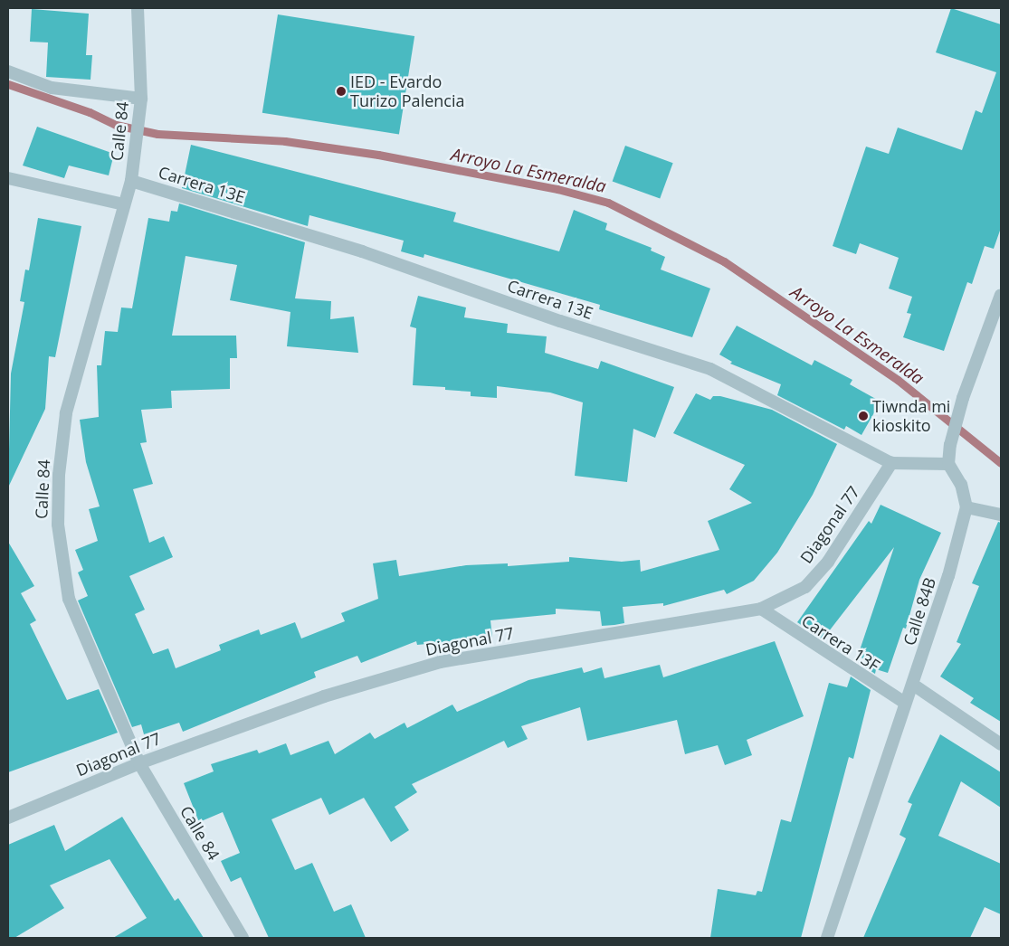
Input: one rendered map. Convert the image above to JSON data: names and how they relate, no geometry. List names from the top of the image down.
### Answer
{
  "streets": {
    "street": [
      "Calle 84",
      "Carrera 13E",
      "Diagonal 77",
      "Calle 84B",
      "Carrera 13F"
    ]
  },
  "crossings": [
    ["Calle 84", "Carrera 13E"],
    ["Calle 84", "Diagonal 77"],
    ["Carrera 13E", "Diagonal 77"],
    ["Carrera 13E", "Calle 84B"],
    ["Diagonal 77", "Carrera 13F"],
    ["Calle 84B", "Carrera 13F"]
  ],
  "water": ["Arroyo La Esmeralda"],
  "places": ["IED - Evardo Turizo Palencia", "Tiwnda mi kioskito"]
}
